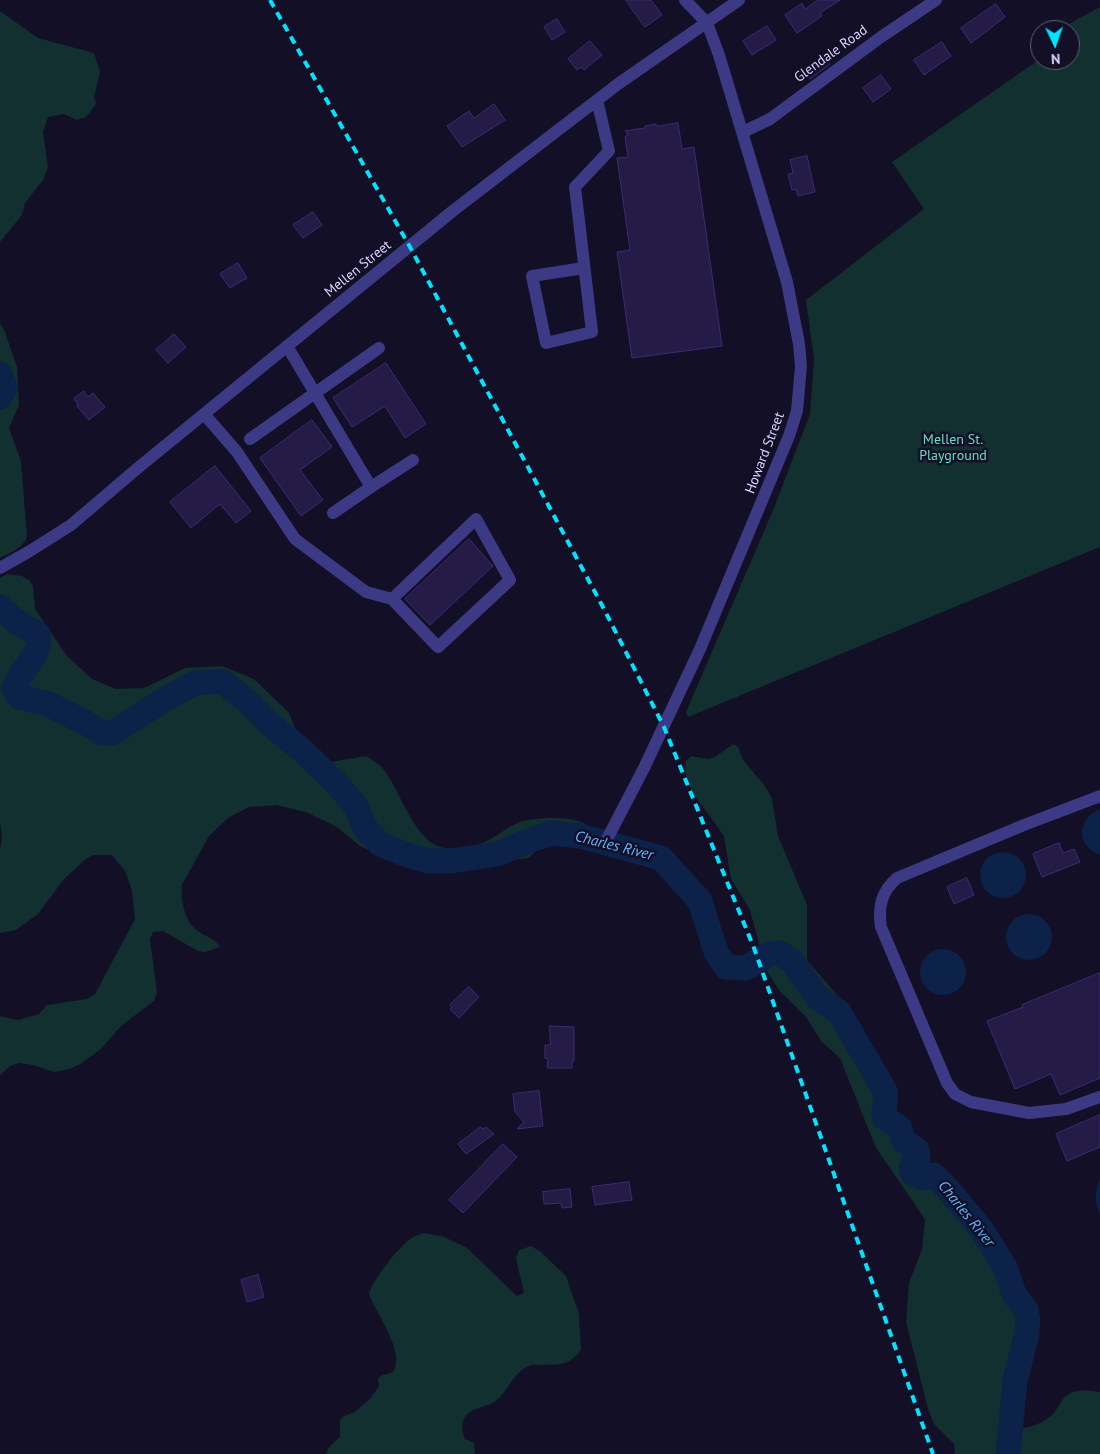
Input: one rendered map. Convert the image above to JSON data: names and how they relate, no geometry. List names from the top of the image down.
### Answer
{
  "streets": {
    "street": ["Glendale Road", "Mellen Street", "Howard Street"]
  },
  "crossings": [
    ["Glendale Road", "Howard Street"],
    ["Mellen Street", "Howard Street"]
  ],
  "water": ["Charles River"],
  "parks": ["Mellen St. Playground"],
  "north": "bottom"
}
